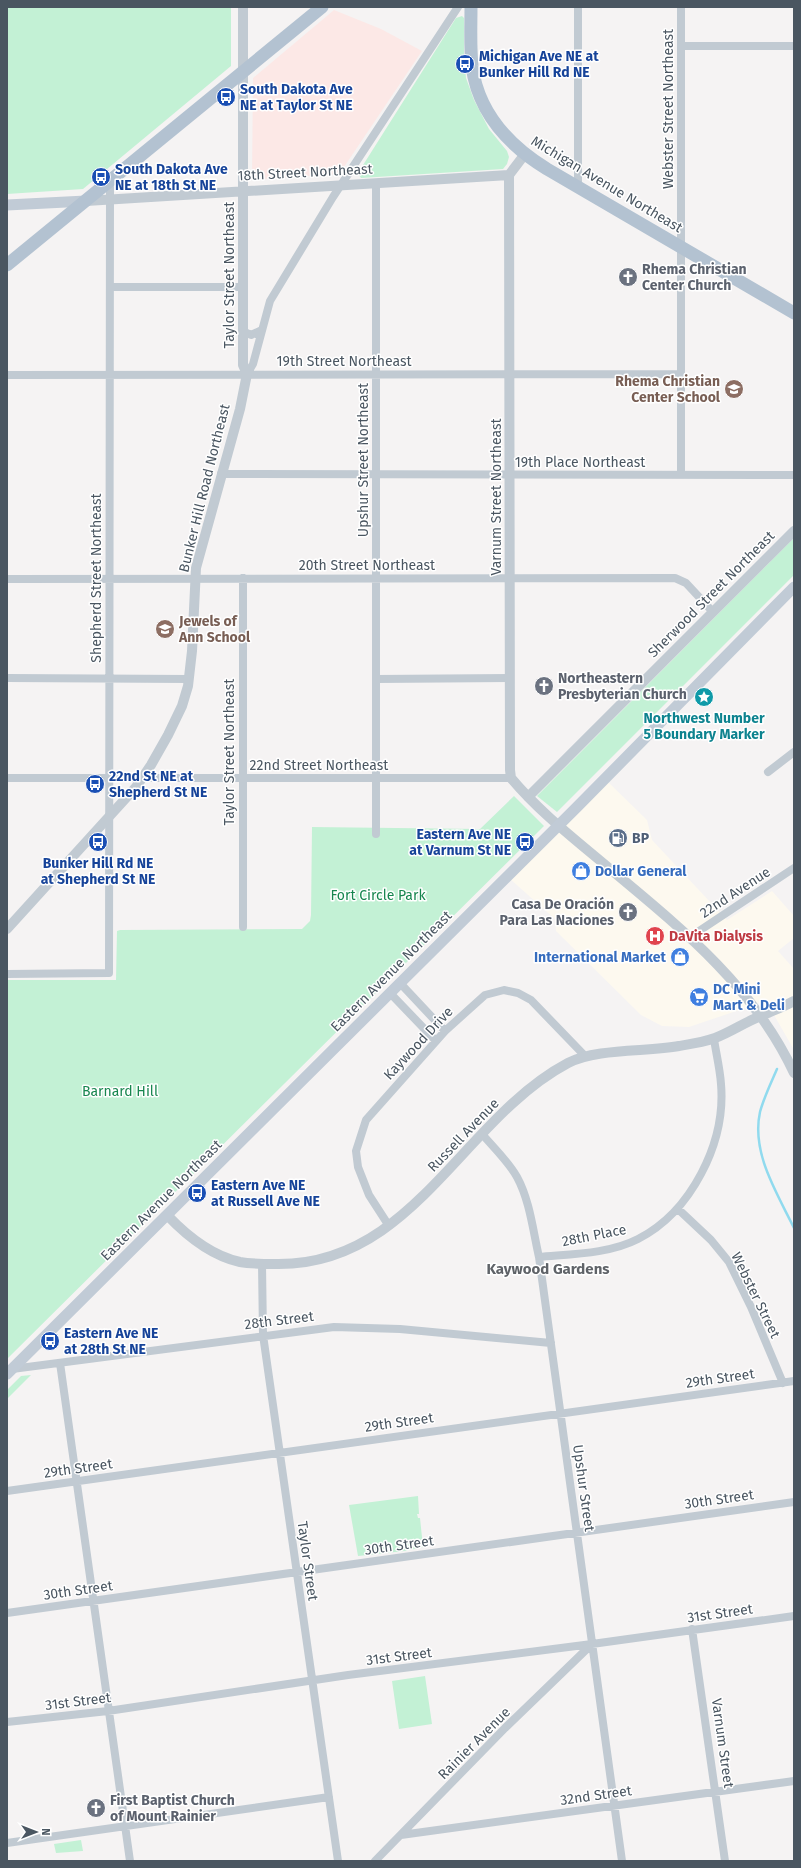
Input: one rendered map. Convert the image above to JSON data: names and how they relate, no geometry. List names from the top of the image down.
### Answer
{
  "streets": {
    "main road": ["18th Street Northeast", "Michigan Avenue Northeast", "Eastern Avenue Northeast"],
    "street": [
      "Webster Street Northeast",
      "Taylor Street Northeast",
      "19th Street Northeast",
      "Upshur Street Northeast",
      "19th Place Northeast",
      "Bunker Hill Road Northeast",
      "Varnum Street Northeast",
      "20th Street Northeast",
      "Shepherd Street Northeast",
      "Sherwood Street Northeast",
      "22nd Street Northeast",
      "22nd Avenue",
      "Kaywood Drive",
      "Russell Avenue",
      "28th Place",
      "Webster Street",
      "28th Street",
      "29th Street",
      "Upshur Street",
      "30th Street",
      "Taylor Street",
      "31st Street",
      "Rainier Avenue",
      "Varnum Street",
      "32nd Street"
    ]
  },
  "crossings": [
    ["Webster Street Northeast", "Michigan Avenue Northeast"],
    ["Webster Street Northeast", "19th Street Northeast"],
    ["Webster Street Northeast", "19th Place Northeast"],
    ["18th Street Northeast", "Taylor Street Northeast"],
    ["18th Street Northeast", "Upshur Street Northeast"],
    ["18th Street Northeast", "Bunker Hill Road Northeast"],
    ["18th Street Northeast", "Varnum Street Northeast"],
    ["18th Street Northeast", "Shepherd Street Northeast"],
    ["Taylor Street Northeast", "19th Street Northeast"],
    ["Taylor Street Northeast", "Bunker Hill Road Northeast"],
    ["Taylor Street Northeast", "20th Street Northeast"],
    ["Taylor Street Northeast", "22nd Street Northeast"],
    ["19th Street Northeast", "Upshur Street Northeast"],
    ["19th Street Northeast", "Bunker Hill Road Northeast"],
    ["19th Street Northeast", "Varnum Street Northeast"],
    ["19th Street Northeast", "Shepherd Street Northeast"],
    ["Upshur Street Northeast", "19th Place Northeast"],
    ["Upshur Street Northeast", "20th Street Northeast"],
    ["Upshur Street Northeast", "22nd Street Northeast"],
    ["19th Place Northeast", "Bunker Hill Road Northeast"],
    ["19th Place Northeast", "Varnum Street Northeast"],
    ["Bunker Hill Road Northeast", "20th Street Northeast"],
    ["Bunker Hill Road Northeast", "Shepherd Street Northeast"],
    ["Bunker Hill Road Northeast", "22nd Street Northeast"],
    ["Varnum Street Northeast", "20th Street Northeast"],
    ["Varnum Street Northeast", "22nd Street Northeast"],
    ["20th Street Northeast", "Shepherd Street Northeast"],
    ["20th Street Northeast", "Sherwood Street Northeast"],
    ["Shepherd Street Northeast", "22nd Street Northeast"],
    ["Eastern Avenue Northeast", "Russell Avenue"],
    ["Eastern Avenue Northeast", "28th Street"],
    ["Kaywood Drive", "Russell Avenue"],
    ["Russell Avenue", "28th Place"],
    ["Russell Avenue", "Upshur Street"],
    ["Russell Avenue", "Taylor Street"],
    ["28th Place", "Webster Street"],
    ["28th Place", "Upshur Street"],
    ["Webster Street", "29th Street"],
    ["28th Street", "Upshur Street"],
    ["28th Street", "Taylor Street"],
    ["29th Street", "Upshur Street"],
    ["29th Street", "Taylor Street"],
    ["Upshur Street", "30th Street"],
    ["Upshur Street", "31st Street"],
    ["Upshur Street", "Rainier Avenue"],
    ["Upshur Street", "32nd Street"],
    ["30th Street", "Taylor Street"],
    ["Taylor Street", "31st Street"],
    ["31st Street", "Rainier Avenue"],
    ["31st Street", "Varnum Street"],
    ["Rainier Avenue", "32nd Street"],
    ["Varnum Street", "32nd Street"]
  ],
  "districts": ["Kaywood Gardens"],
  "parks": ["Fort Circle Park", "Barnard Hill"],
  "places": {
    "bus stop": [
      "Michigan Ave NE at Bunker Hill Rd NE",
      "South Dakota Ave NE at Taylor St NE",
      "South Dakota Ave NE at 18th St NE",
      "22nd St NE at Shepherd St NE",
      "Bunker Hill Rd NE at Shepherd St NE",
      "Eastern Ave NE at Varnum St NE",
      "Eastern Ave NE at Russell Ave NE",
      "Eastern Ave NE at 28th St NE"
    ],
    "church": [
      "Rhema Christian Center Church",
      "Northeastern Presbyterian Church",
      "Casa De Oración Para Las Naciones",
      "First Baptist Church of Mount Rainier"
    ],
    "school or university": ["Rhema Christian Center School", "Jewels of Ann School"],
    "place": ["Northwest Number 5 Boundary Marker"],
    "fuel station": ["BP"],
    "shop": ["Dollar General", "International Market"],
    "hospital": ["DaVita Dialysis"],
    "supermarket": ["DC Mini Mart & Deli"]
  },
  "north": "right"
}
